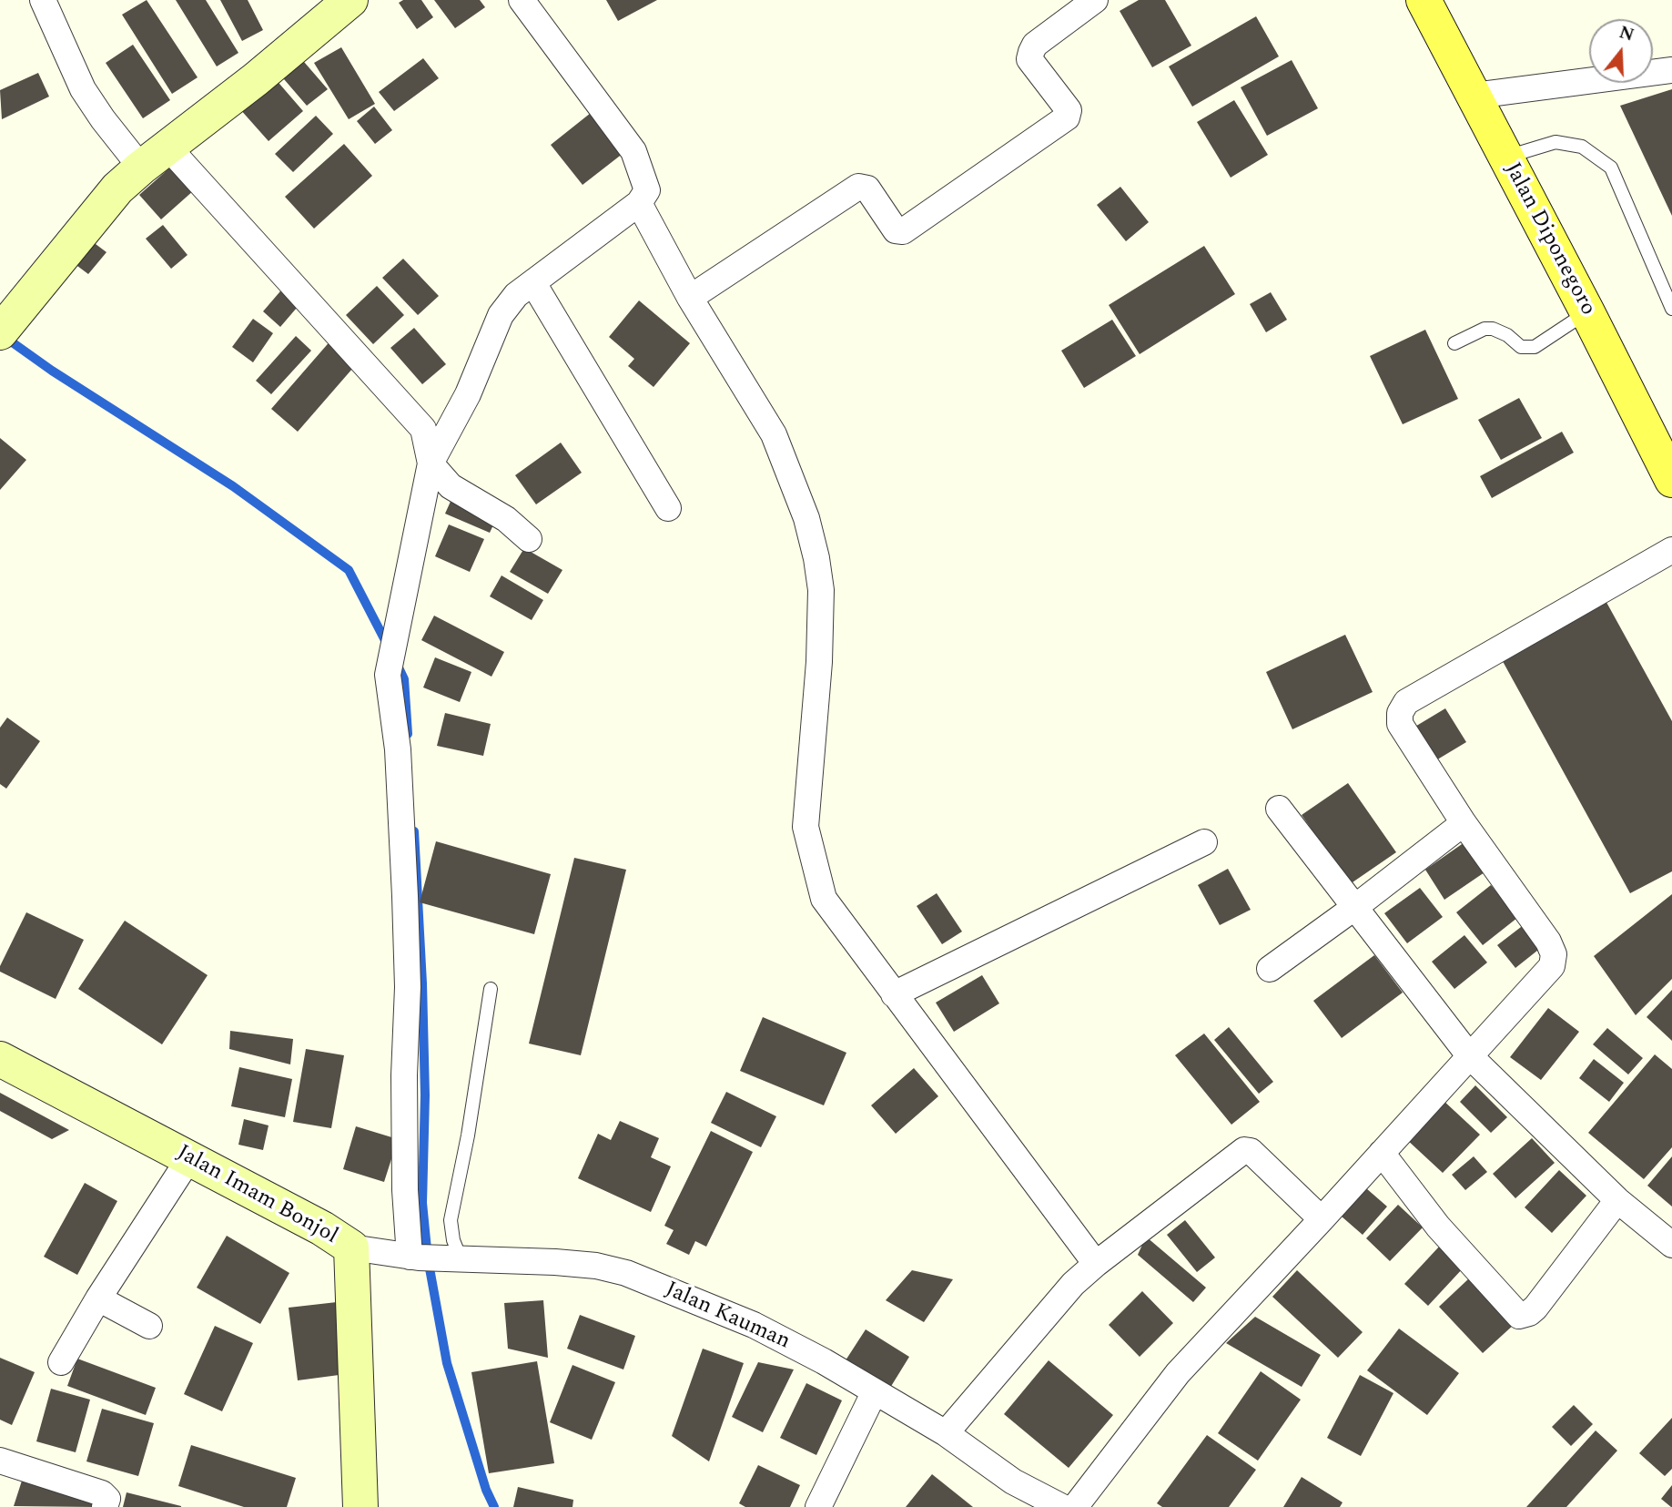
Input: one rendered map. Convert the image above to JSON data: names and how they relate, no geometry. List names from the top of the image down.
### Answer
{
  "streets": {
    "main road": ["Jalan Diponegoro", "Jalan Imam Bonjol"],
    "street": ["Jalan Kauman"]
  },
  "crossings": [
    ["Jalan Imam Bonjol", "Jalan Kauman"]
  ],
  "north": "top"
}
